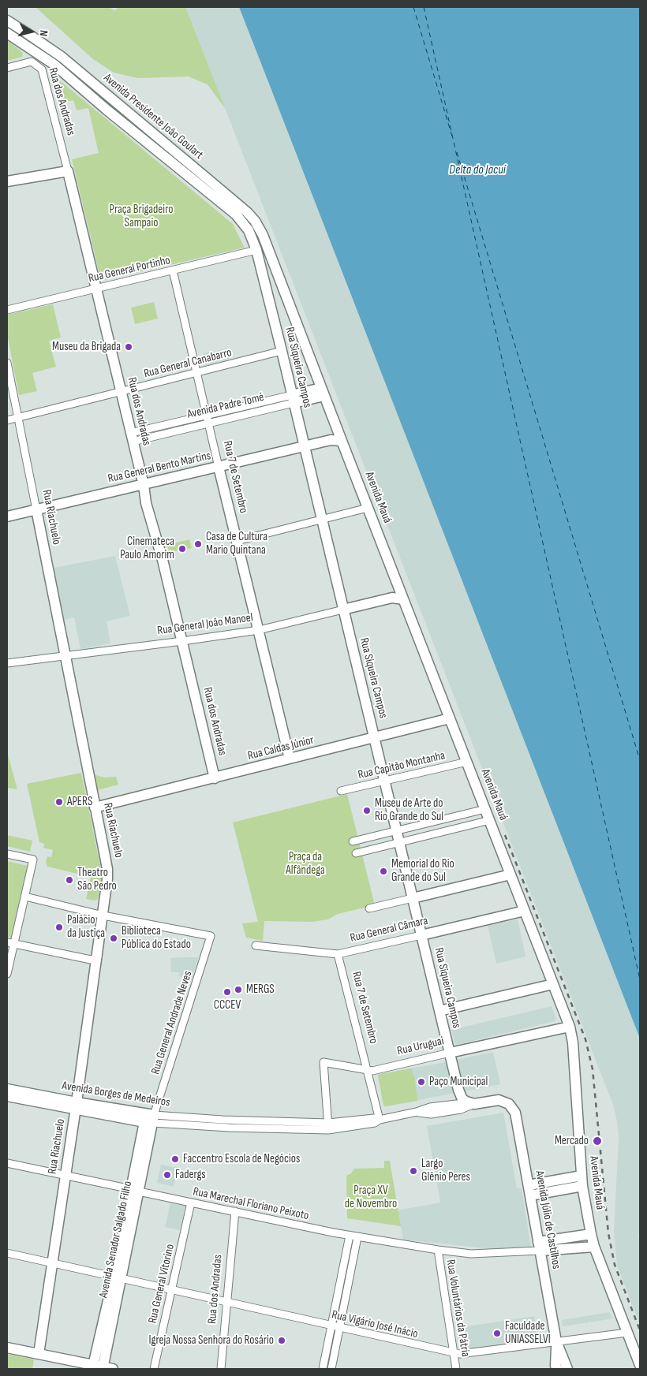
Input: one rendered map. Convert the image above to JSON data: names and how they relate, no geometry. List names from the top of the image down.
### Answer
{
  "streets": {
    "main road": [
      "Rua dos Andradas",
      "Avenida Presidente João Goulart",
      "Rua Siqueira Campos",
      "Avenida Padre Tomé",
      "Rua General Bento Martins",
      "Rua 7 de Setembro",
      "Avenida Mauá",
      "Rua Riachuelo",
      "Rua General João Manoel",
      "Rua Caldas Júnior",
      "Rua General Câmara",
      "Rua Uruguai",
      "Avenida Borges de Medeiros",
      "Avenida Júlio de Castilhos",
      "Avenida Senador Salgado Filho"
    ],
    "street": [
      "Rua General Portinho",
      "Rua General Canabarro",
      "Rua Capitão Montanha",
      "Rua General Andrade Neves",
      "Rua Marechal Floriano Peixoto",
      "Rua General Vitorino",
      "Rua Voluntários da Pátria",
      "Rua Vigário José Inácio"
    ]
  },
  "crossings": [
    ["Rua dos Andradas", "Rua General Portinho"],
    ["Rua dos Andradas", "Rua General Canabarro"],
    ["Rua dos Andradas", "Avenida Padre Tomé"],
    ["Rua dos Andradas", "Rua General Bento Martins"],
    ["Rua dos Andradas", "Rua General João Manoel"],
    ["Rua dos Andradas", "Rua Caldas Júnior"],
    ["Rua dos Andradas", "Rua Marechal Floriano Peixoto"],
    ["Rua dos Andradas", "Rua Vigário José Inácio"],
    ["Avenida Presidente João Goulart", "Rua General Portinho"],
    ["Avenida Presidente João Goulart", "Rua Siqueira Campos"],
    ["Avenida Presidente João Goulart", "Avenida Mauá"],
    ["Rua General Portinho", "Rua Siqueira Campos"],
    ["Rua General Portinho", "Rua 7 de Setembro"],
    ["Rua General Canabarro", "Rua Siqueira Campos"],
    ["Rua General Canabarro", "Rua 7 de Setembro"],
    ["Rua General Canabarro", "Rua Riachuelo"],
    ["Rua Siqueira Campos", "Avenida Padre Tomé"],
    ["Rua Siqueira Campos", "Rua General Bento Martins"],
    ["Rua Siqueira Campos", "Rua General João Manoel"],
    ["Rua Siqueira Campos", "Rua Caldas Júnior"],
    ["Rua Siqueira Campos", "Rua Capitão Montanha"],
    ["Rua Siqueira Campos", "Rua General Câmara"],
    ["Rua Siqueira Campos", "Rua Uruguai"],
    ["Rua Siqueira Campos", "Avenida Borges de Medeiros"],
    ["Avenida Padre Tomé", "Rua 7 de Setembro"],
    ["Avenida Padre Tomé", "Avenida Mauá"],
    ["Rua General Bento Martins", "Rua 7 de Setembro"],
    ["Rua General Bento Martins", "Avenida Mauá"],
    ["Rua General Bento Martins", "Rua Riachuelo"],
    ["Rua 7 de Setembro", "Rua General João Manoel"],
    ["Rua 7 de Setembro", "Rua Caldas Júnior"],
    ["Rua 7 de Setembro", "Rua General Câmara"],
    ["Rua 7 de Setembro", "Rua Uruguai"],
    ["Rua 7 de Setembro", "Avenida Borges de Medeiros"],
    ["Avenida Mauá", "Rua General João Manoel"],
    ["Avenida Mauá", "Rua Caldas Júnior"],
    ["Avenida Mauá", "Rua Capitão Montanha"],
    ["Avenida Mauá", "Rua General Câmara"],
    ["Avenida Mauá", "Rua Uruguai"],
    ["Avenida Mauá", "Rua Vigário José Inácio"],
    ["Rua Riachuelo", "Rua General João Manoel"],
    ["Rua Riachuelo", "Rua Caldas Júnior"],
    ["Rua Riachuelo", "Rua General Andrade Neves"],
    ["Rua Riachuelo", "Avenida Borges de Medeiros"],
    ["Rua Riachuelo", "Rua Marechal Floriano Peixoto"],
    ["Rua Riachuelo", "Rua Vigário José Inácio"],
    ["Rua General Andrade Neves", "Avenida Borges de Medeiros"],
    ["Rua General Andrade Neves", "Avenida Senador Salgado Filho"],
    ["Rua Uruguai", "Avenida Borges de Medeiros"],
    ["Avenida Borges de Medeiros", "Avenida Júlio de Castilhos"],
    ["Avenida Borges de Medeiros", "Avenida Senador Salgado Filho"],
    ["Rua Marechal Floriano Peixoto", "Avenida Senador Salgado Filho"],
    ["Rua Marechal Floriano Peixoto", "Rua General Vitorino"],
    ["Avenida Júlio de Castilhos", "Rua Vigário José Inácio"],
    ["Avenida Senador Salgado Filho", "Rua Vigário José Inácio"],
    ["Rua General Vitorino", "Rua Vigário José Inácio"],
    ["Rua Voluntários da Pátria", "Rua Vigário José Inácio"]
  ],
  "water": ["Delta do Jacuí"],
  "parks": ["Praça Brigadeiro Sampaio", "Praça da Alfândega", "Praça XV de Novembro"],
  "places": [
    "Museu da Brigada",
    "Casa de Cultura Mario Quintana",
    "Cinemateca Paulo Amorim",
    "APERS",
    "Museu de Arte do Rio Grande do Sul",
    "Memorial do Rio Grande do Sul",
    "Theatro São Pedro",
    "Palácio da Justiça",
    "Biblioteca Pública do Estado",
    "MERGS",
    "CCCEV",
    "Paço Municipal",
    "Mercado",
    "Faccentro Escola de Negócios",
    "Largo Glênio Peres",
    "Fadergs",
    "Faculdade UNIASSELVI",
    "Igreja Nossa Senhora do Rosário"
  ],
  "north": "right"
}
